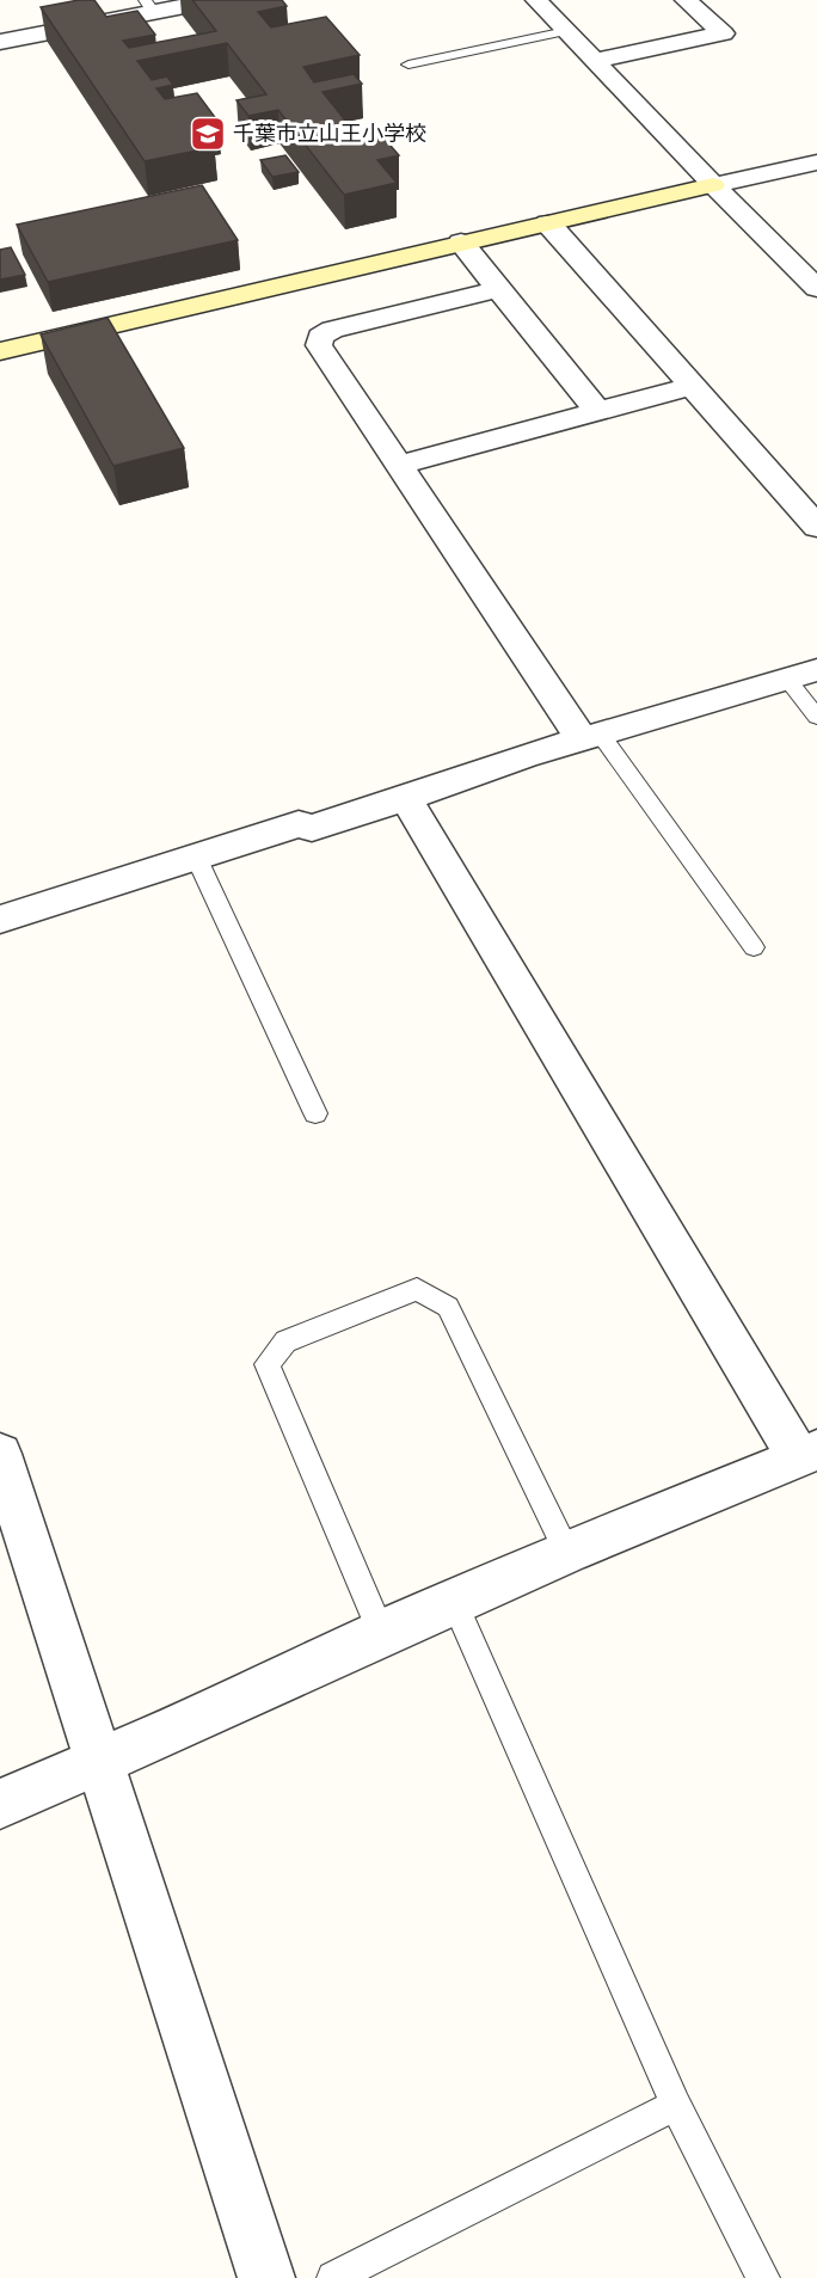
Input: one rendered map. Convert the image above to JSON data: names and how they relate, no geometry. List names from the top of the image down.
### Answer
{
  "places": {
    "school or university": ["千葉市立山王小学校"]
  }
}
